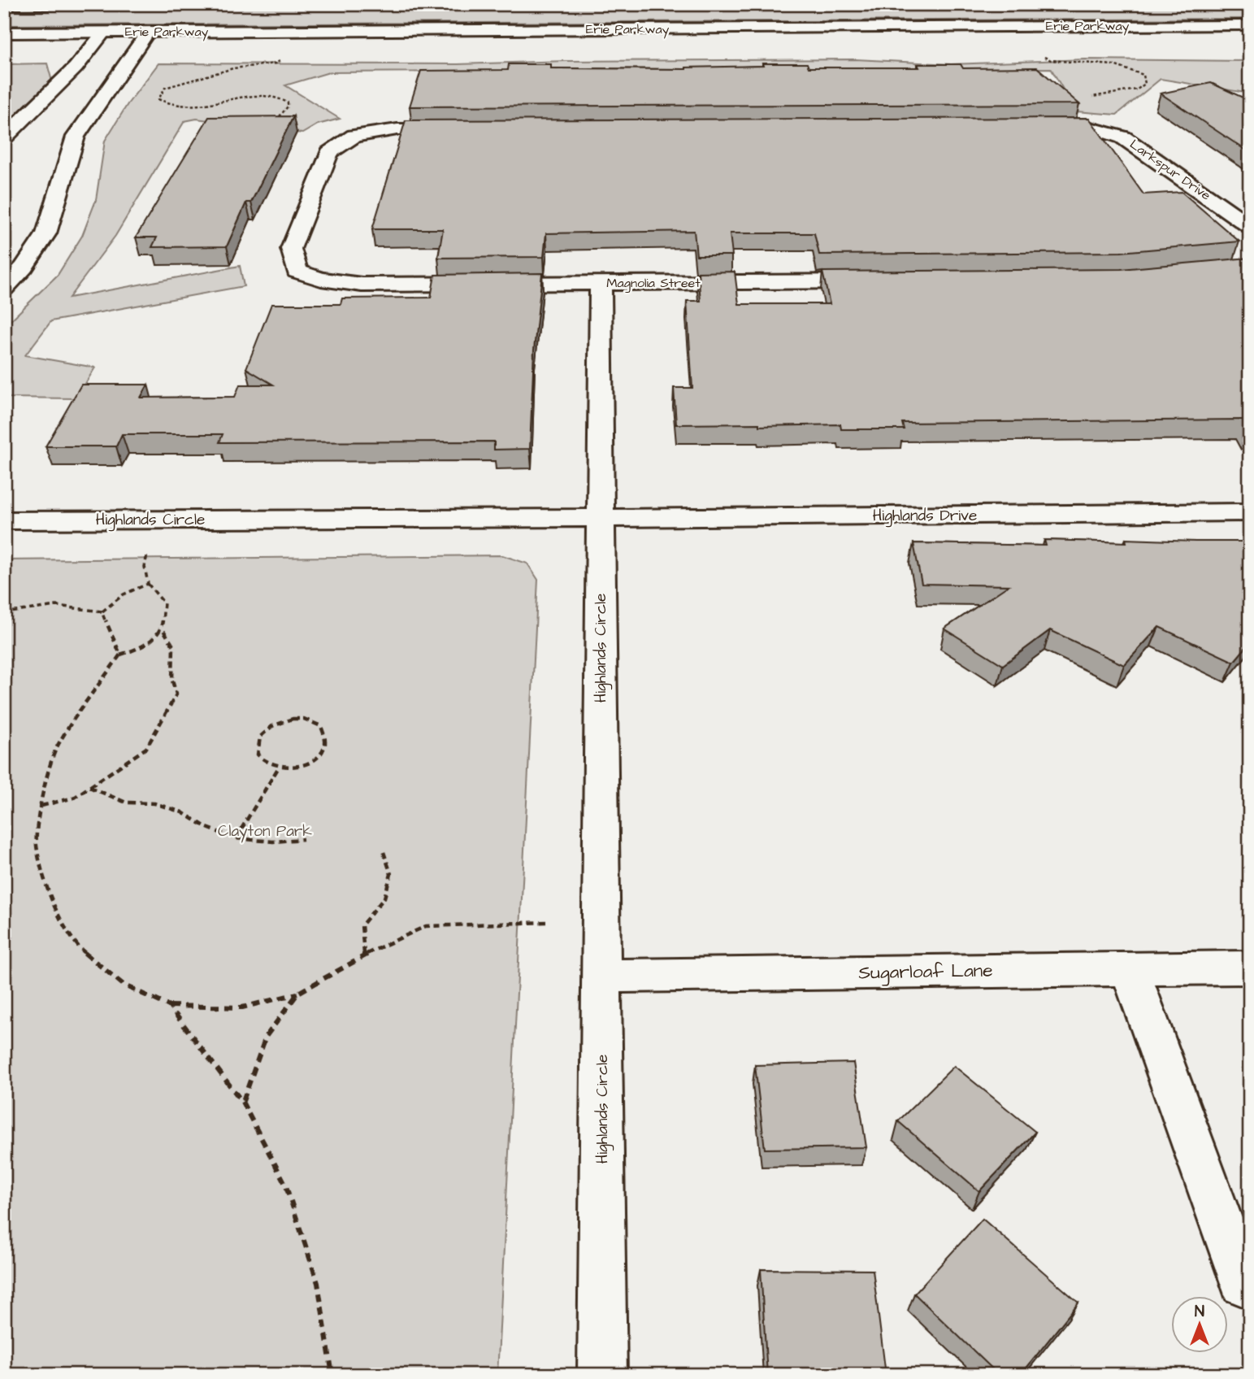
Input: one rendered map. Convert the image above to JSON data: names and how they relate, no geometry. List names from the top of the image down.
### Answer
{
  "streets": {
    "street": [
      "Erie Parkway",
      "Larkspur Drive",
      "Magnolia Street",
      "Highlands Drive",
      "Highlands Circle",
      "Sugarloaf Lane"
    ]
  },
  "crossings": [
    ["Highlands Drive", "Highlands Circle"],
    ["Highlands Circle", "Sugarloaf Lane"]
  ],
  "parks": ["Clayton Park"],
  "north": "top"
}
